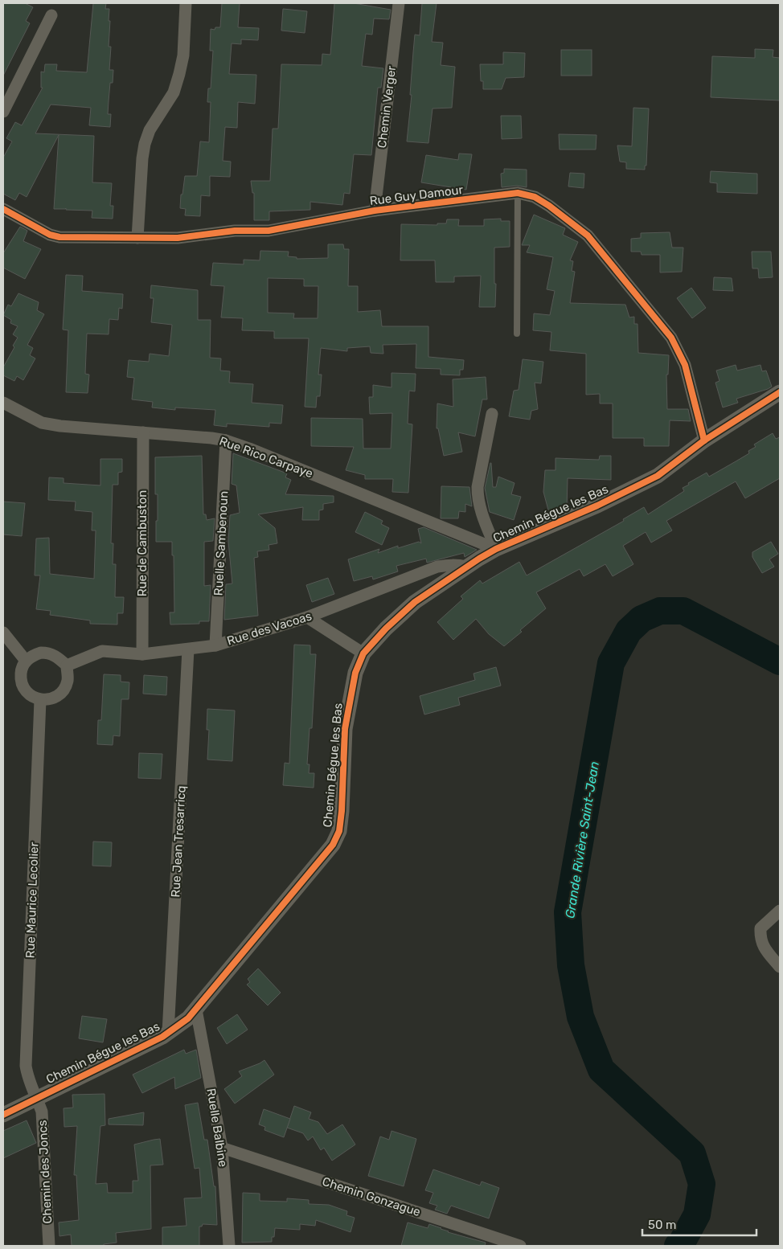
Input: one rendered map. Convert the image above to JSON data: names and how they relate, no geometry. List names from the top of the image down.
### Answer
{
  "streets": {
    "street": [
      "Chemin Verger",
      "Rue Guy Damour",
      "Rue Rico Carpaye",
      "Chemin Bégue les Bas",
      "Rue de Cambuston",
      "Ruelle Sambenoun",
      "Rue des Vacoas",
      "Rue Jean Tresarricq",
      "Rue Maurice Lecolier",
      "Ruelle Balbine",
      "Chemin des Joncs",
      "Chemin Gonzague"
    ]
  },
  "crossings": [
    ["Chemin Verger", "Rue Guy Damour"],
    ["Rue Guy Damour", "Chemin Bégue les Bas"],
    ["Rue Rico Carpaye", "Chemin Bégue les Bas"],
    ["Rue Rico Carpaye", "Rue de Cambuston"],
    ["Rue Rico Carpaye", "Ruelle Sambenoun"],
    ["Chemin Bégue les Bas", "Rue des Vacoas"],
    ["Chemin Bégue les Bas", "Rue Jean Tresarricq"],
    ["Chemin Bégue les Bas", "Rue Maurice Lecolier"],
    ["Chemin Bégue les Bas", "Ruelle Balbine"],
    ["Chemin Bégue les Bas", "Chemin des Joncs"],
    ["Rue de Cambuston", "Rue des Vacoas"],
    ["Ruelle Sambenoun", "Rue des Vacoas"],
    ["Rue des Vacoas", "Rue Jean Tresarricq"],
    ["Rue des Vacoas", "Rue Maurice Lecolier"],
    ["Rue Maurice Lecolier", "Chemin des Joncs"],
    ["Ruelle Balbine", "Chemin Gonzague"]
  ],
  "water": ["Grande Rivière Saint-Jean"],
  "scale_bar": "50 m"
}
